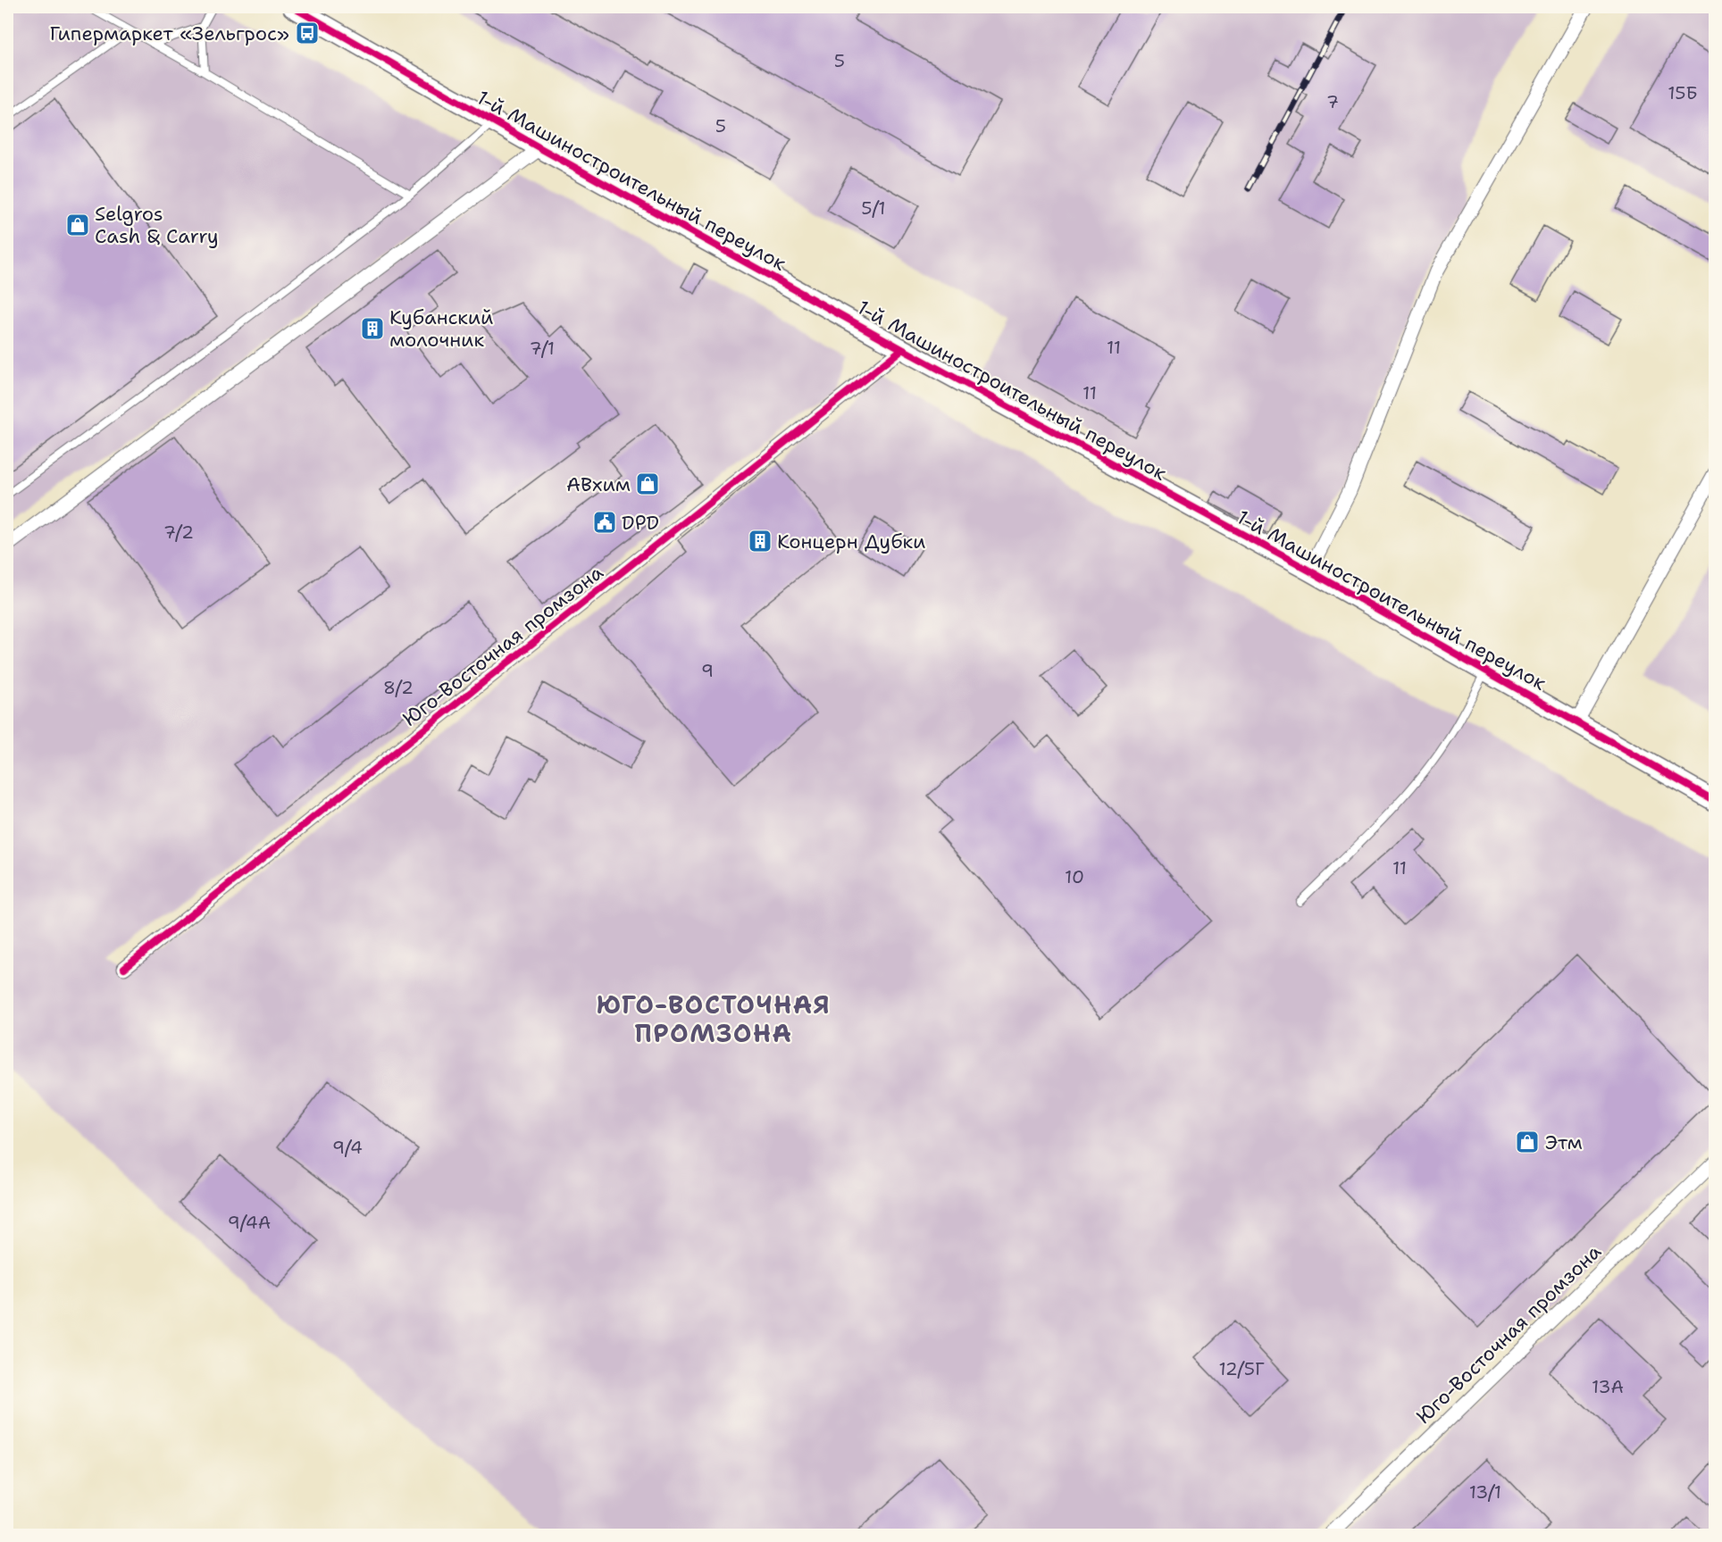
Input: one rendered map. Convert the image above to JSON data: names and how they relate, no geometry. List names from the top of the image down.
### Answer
{
  "streets": {
    "street": ["1-й Машиностроительный переулок", "Юго-Восточная промзона"]
  },
  "crossings": [
    ["1-й Машиностроительный переулок", "Юго-Восточная промзона"]
  ],
  "districts": ["ЮГО-ВОСТОЧНАЯ ПРОМЗОНА"],
  "places": {
    "bus stop": ["Гипермаркет «Зельгрос»"],
    "shop": ["Selgros Cash & Carry", "АВхим", "Этм"],
    "building": ["Кубанский молочник", "Концерн Дубки"],
    "public building": ["DPD"]
  },
  "house_numbers": [
    "5",
    "15Б",
    "7",
    "5",
    "5/1",
    "11",
    "7/1",
    "11",
    "7/2",
    "9",
    "8/2",
    "11",
    "10",
    "9/4",
    "9/4А",
    "12/5Г",
    "13А",
    "13/1"
  ]
}
